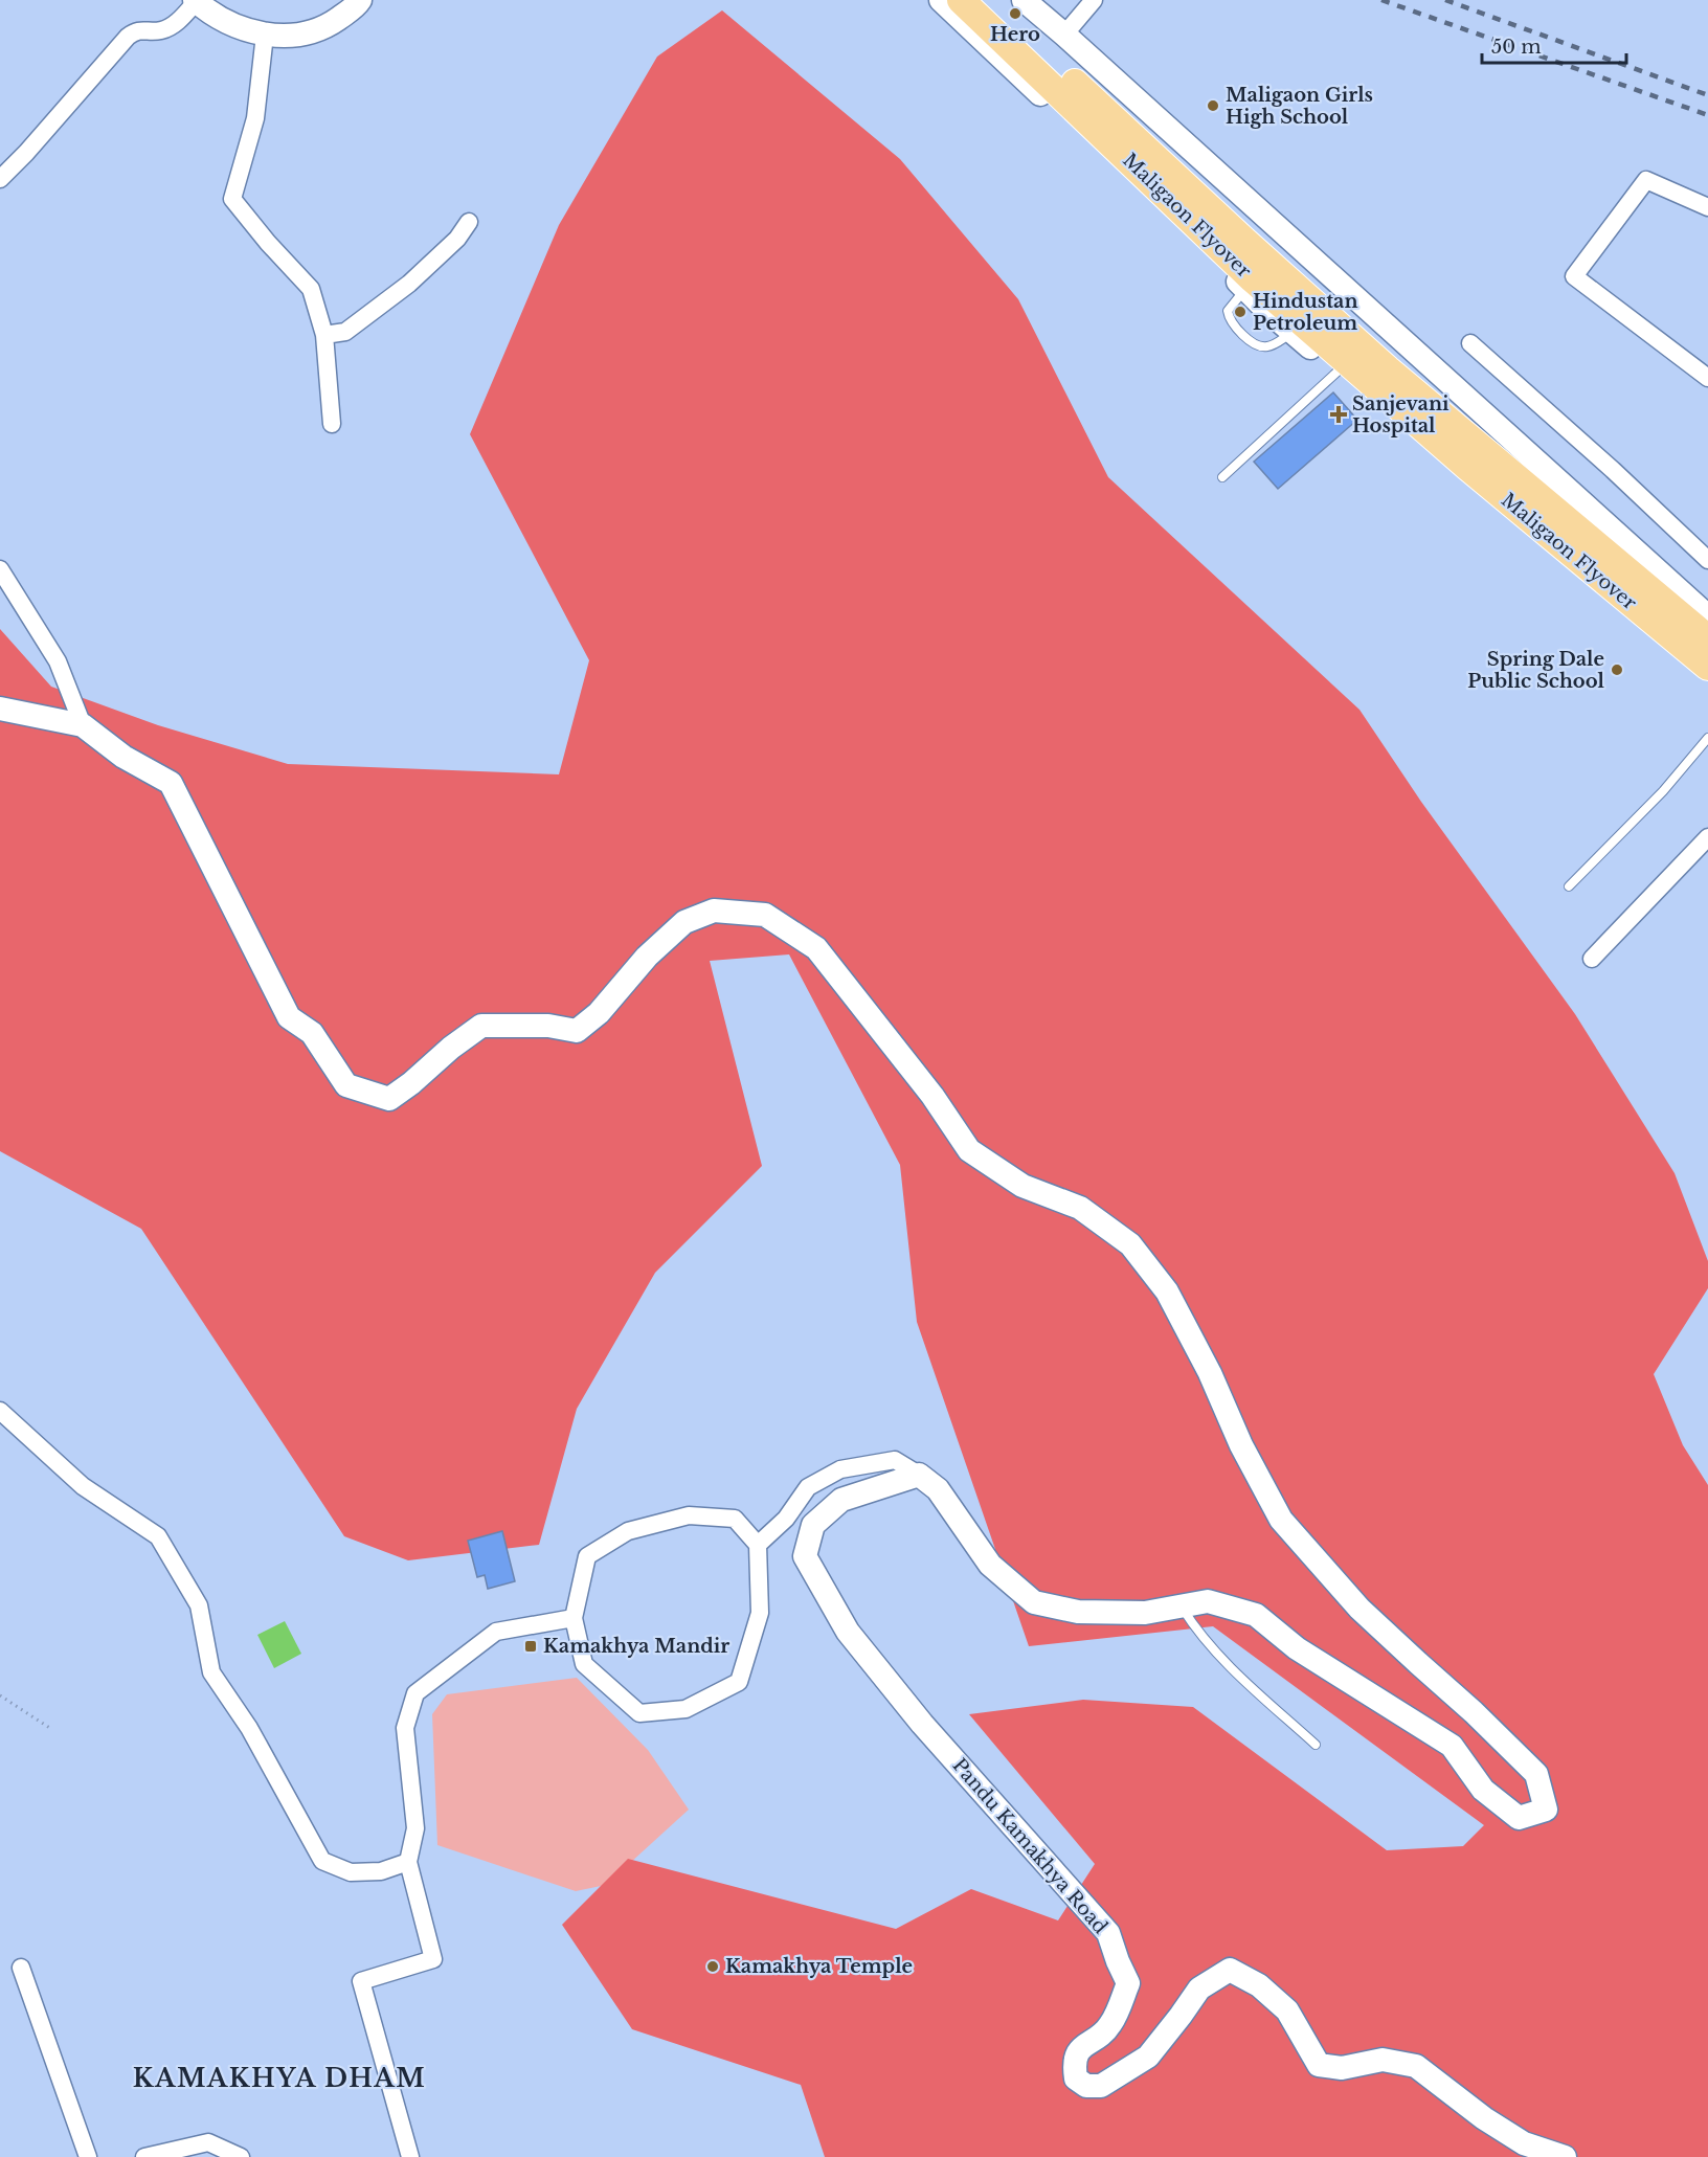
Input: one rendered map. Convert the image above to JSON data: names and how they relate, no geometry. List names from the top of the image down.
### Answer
{
  "streets": {
    "main road": ["Maligaon Flyover"],
    "street": ["Pandu Kamakhya Road"]
  },
  "districts": ["KAMAKHYA DHAM"],
  "places": {
    "other": [
      "Hero",
      "Maligaon Girls High School",
      "Hindustan Petroleum",
      "Spring Dale Public School",
      "Kamakhya Temple"
    ],
    "health": ["Sanjevani Hospital"],
    "transit": ["Kamakhya Mandir"]
  },
  "scale_bar": "50 m"
}
